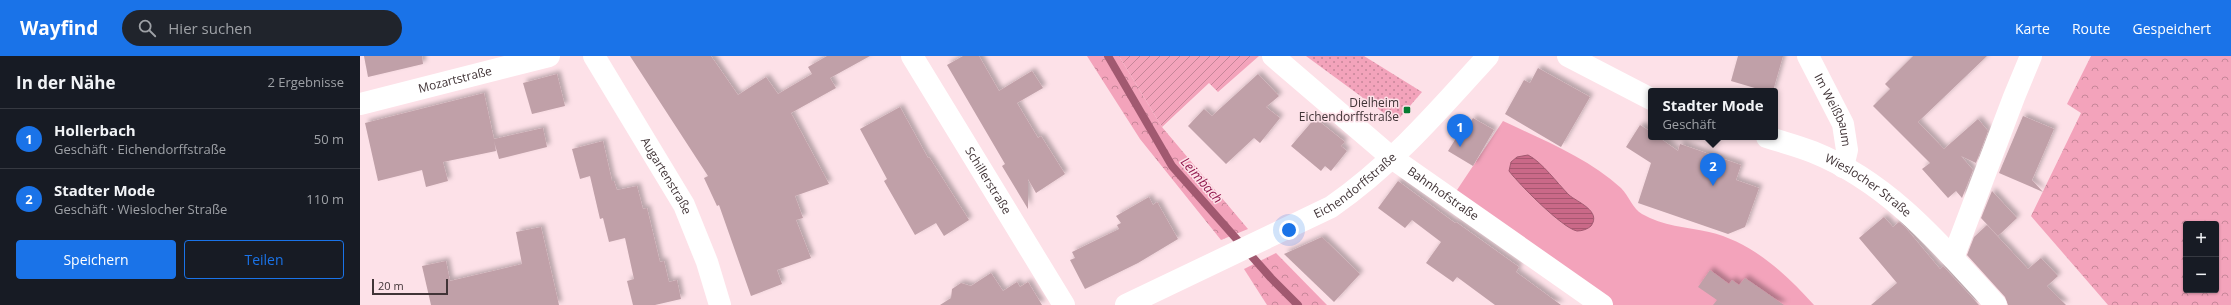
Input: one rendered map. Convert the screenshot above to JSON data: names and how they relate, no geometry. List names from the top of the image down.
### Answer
{
  "streets": {
    "street": [
      "Mozartstraße",
      "Im Weißbaum",
      "Augartenstraße",
      "Schillerstraße",
      "Eichendorffstraße",
      "Wieslocher Straße",
      "Bahnhofstraße"
    ]
  },
  "crossings": [
    ["Im Weißbaum", "Wieslocher Straße"],
    ["Eichendorffstraße", "Bahnhofstraße"]
  ],
  "water": ["Leimbach"],
  "places": {
    "transit": ["Dielheim Eichendorffstraße"]
  },
  "scale_bar": "20 m",
  "page": {
    "header": "Wayfind",
    "search": "Hier suchen",
    "nav": ["Karte", "Route", "Gespeichert"],
    "heading": ["In der Nähe", "2 Ergebnisse"],
    "popup": ["Stadter Mode", "Geschäft"],
    "list": [
      {
        "mark": "1",
        "name": "Hollerbach",
        "note": "Geschäft · Eichendorffstraße",
        "value": "50 m"
      },
      {
        "mark": "2",
        "name": "Stadter Mode",
        "note": "Geschäft · Wieslocher Straße",
        "value": "110 m"
      }
    ],
    "pins": ["1", "2"],
    "map_buttons": ["+", "−"],
    "buttons": ["Speichern", "Teilen"],
    "scale": "20 m"
  }
}
